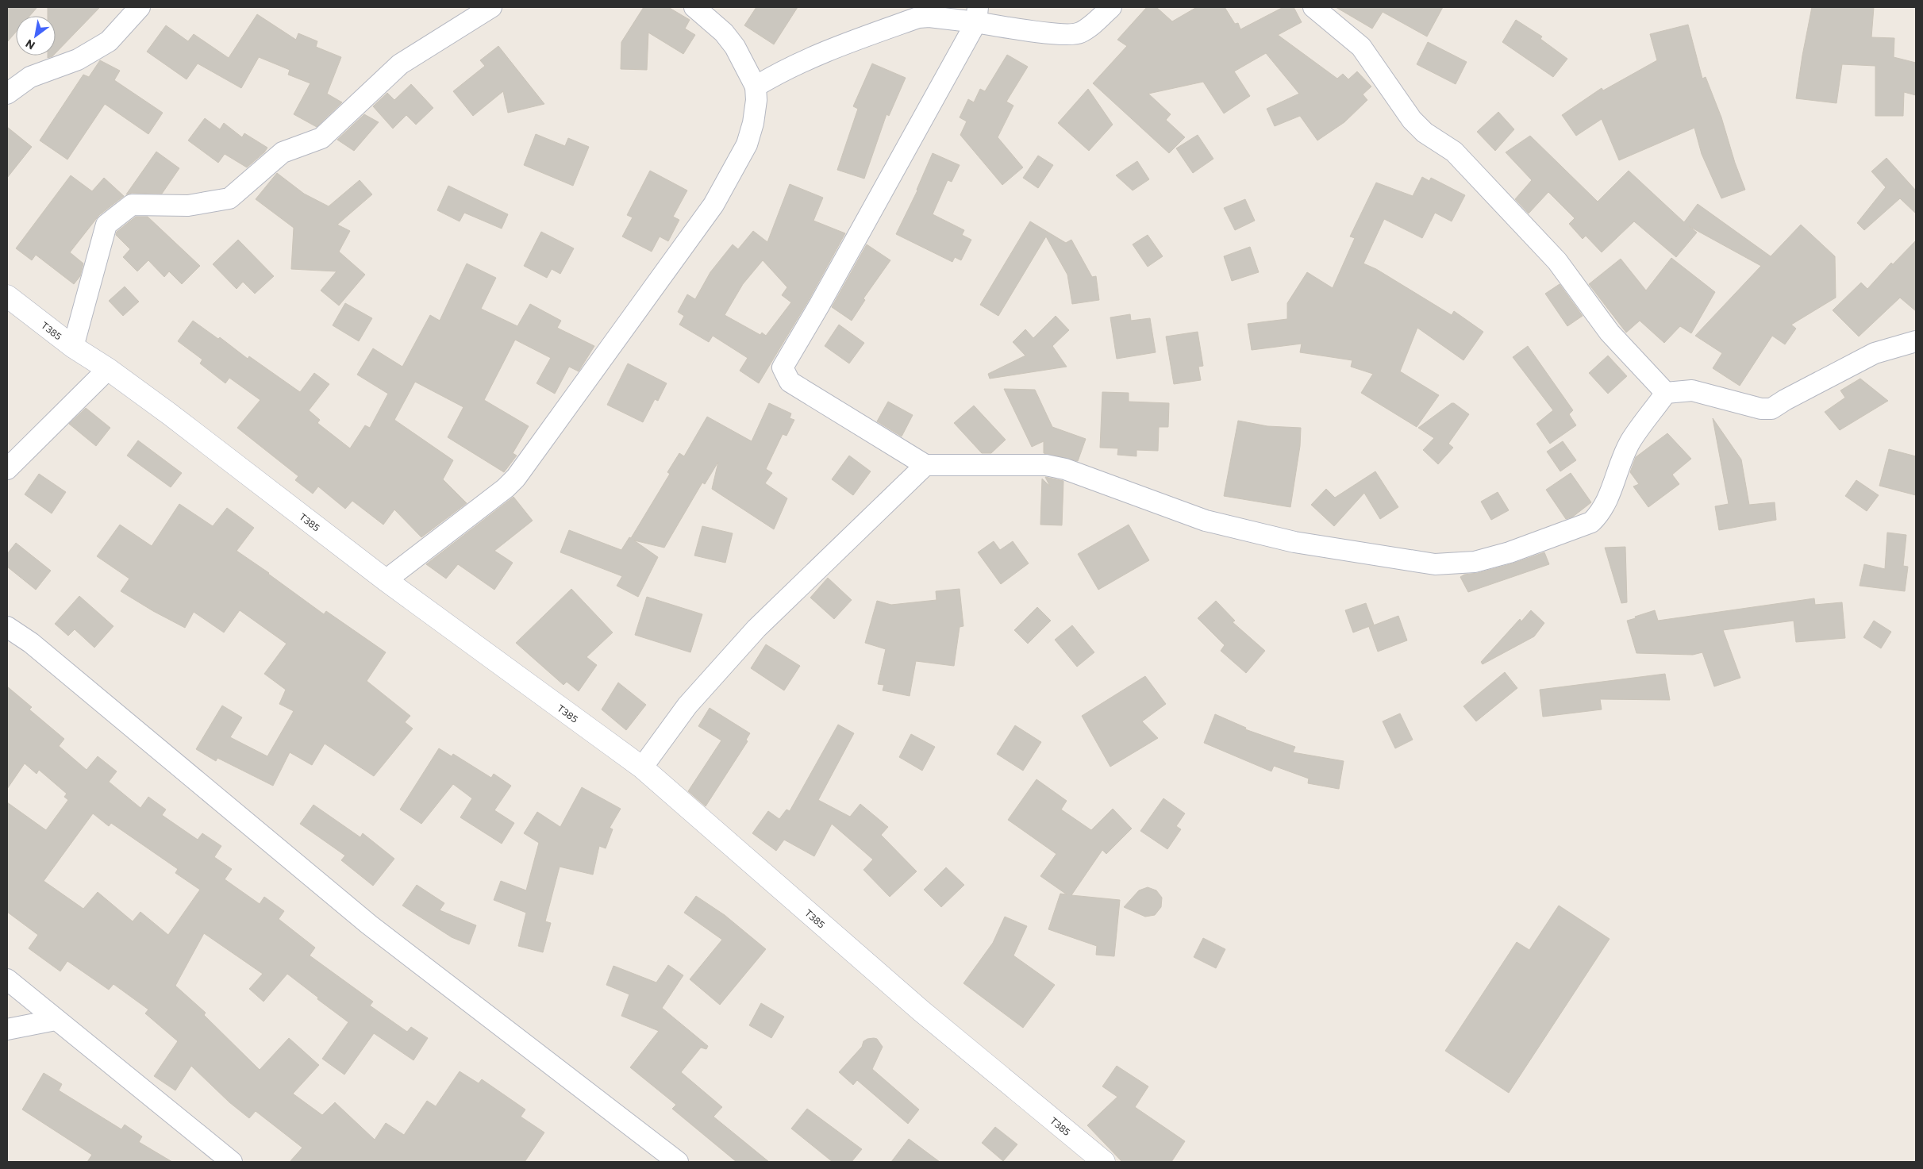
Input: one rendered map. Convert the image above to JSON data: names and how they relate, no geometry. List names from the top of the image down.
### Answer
{
  "streets": {
    "street": ["T385"]
  },
  "north": "bottom left"
}
